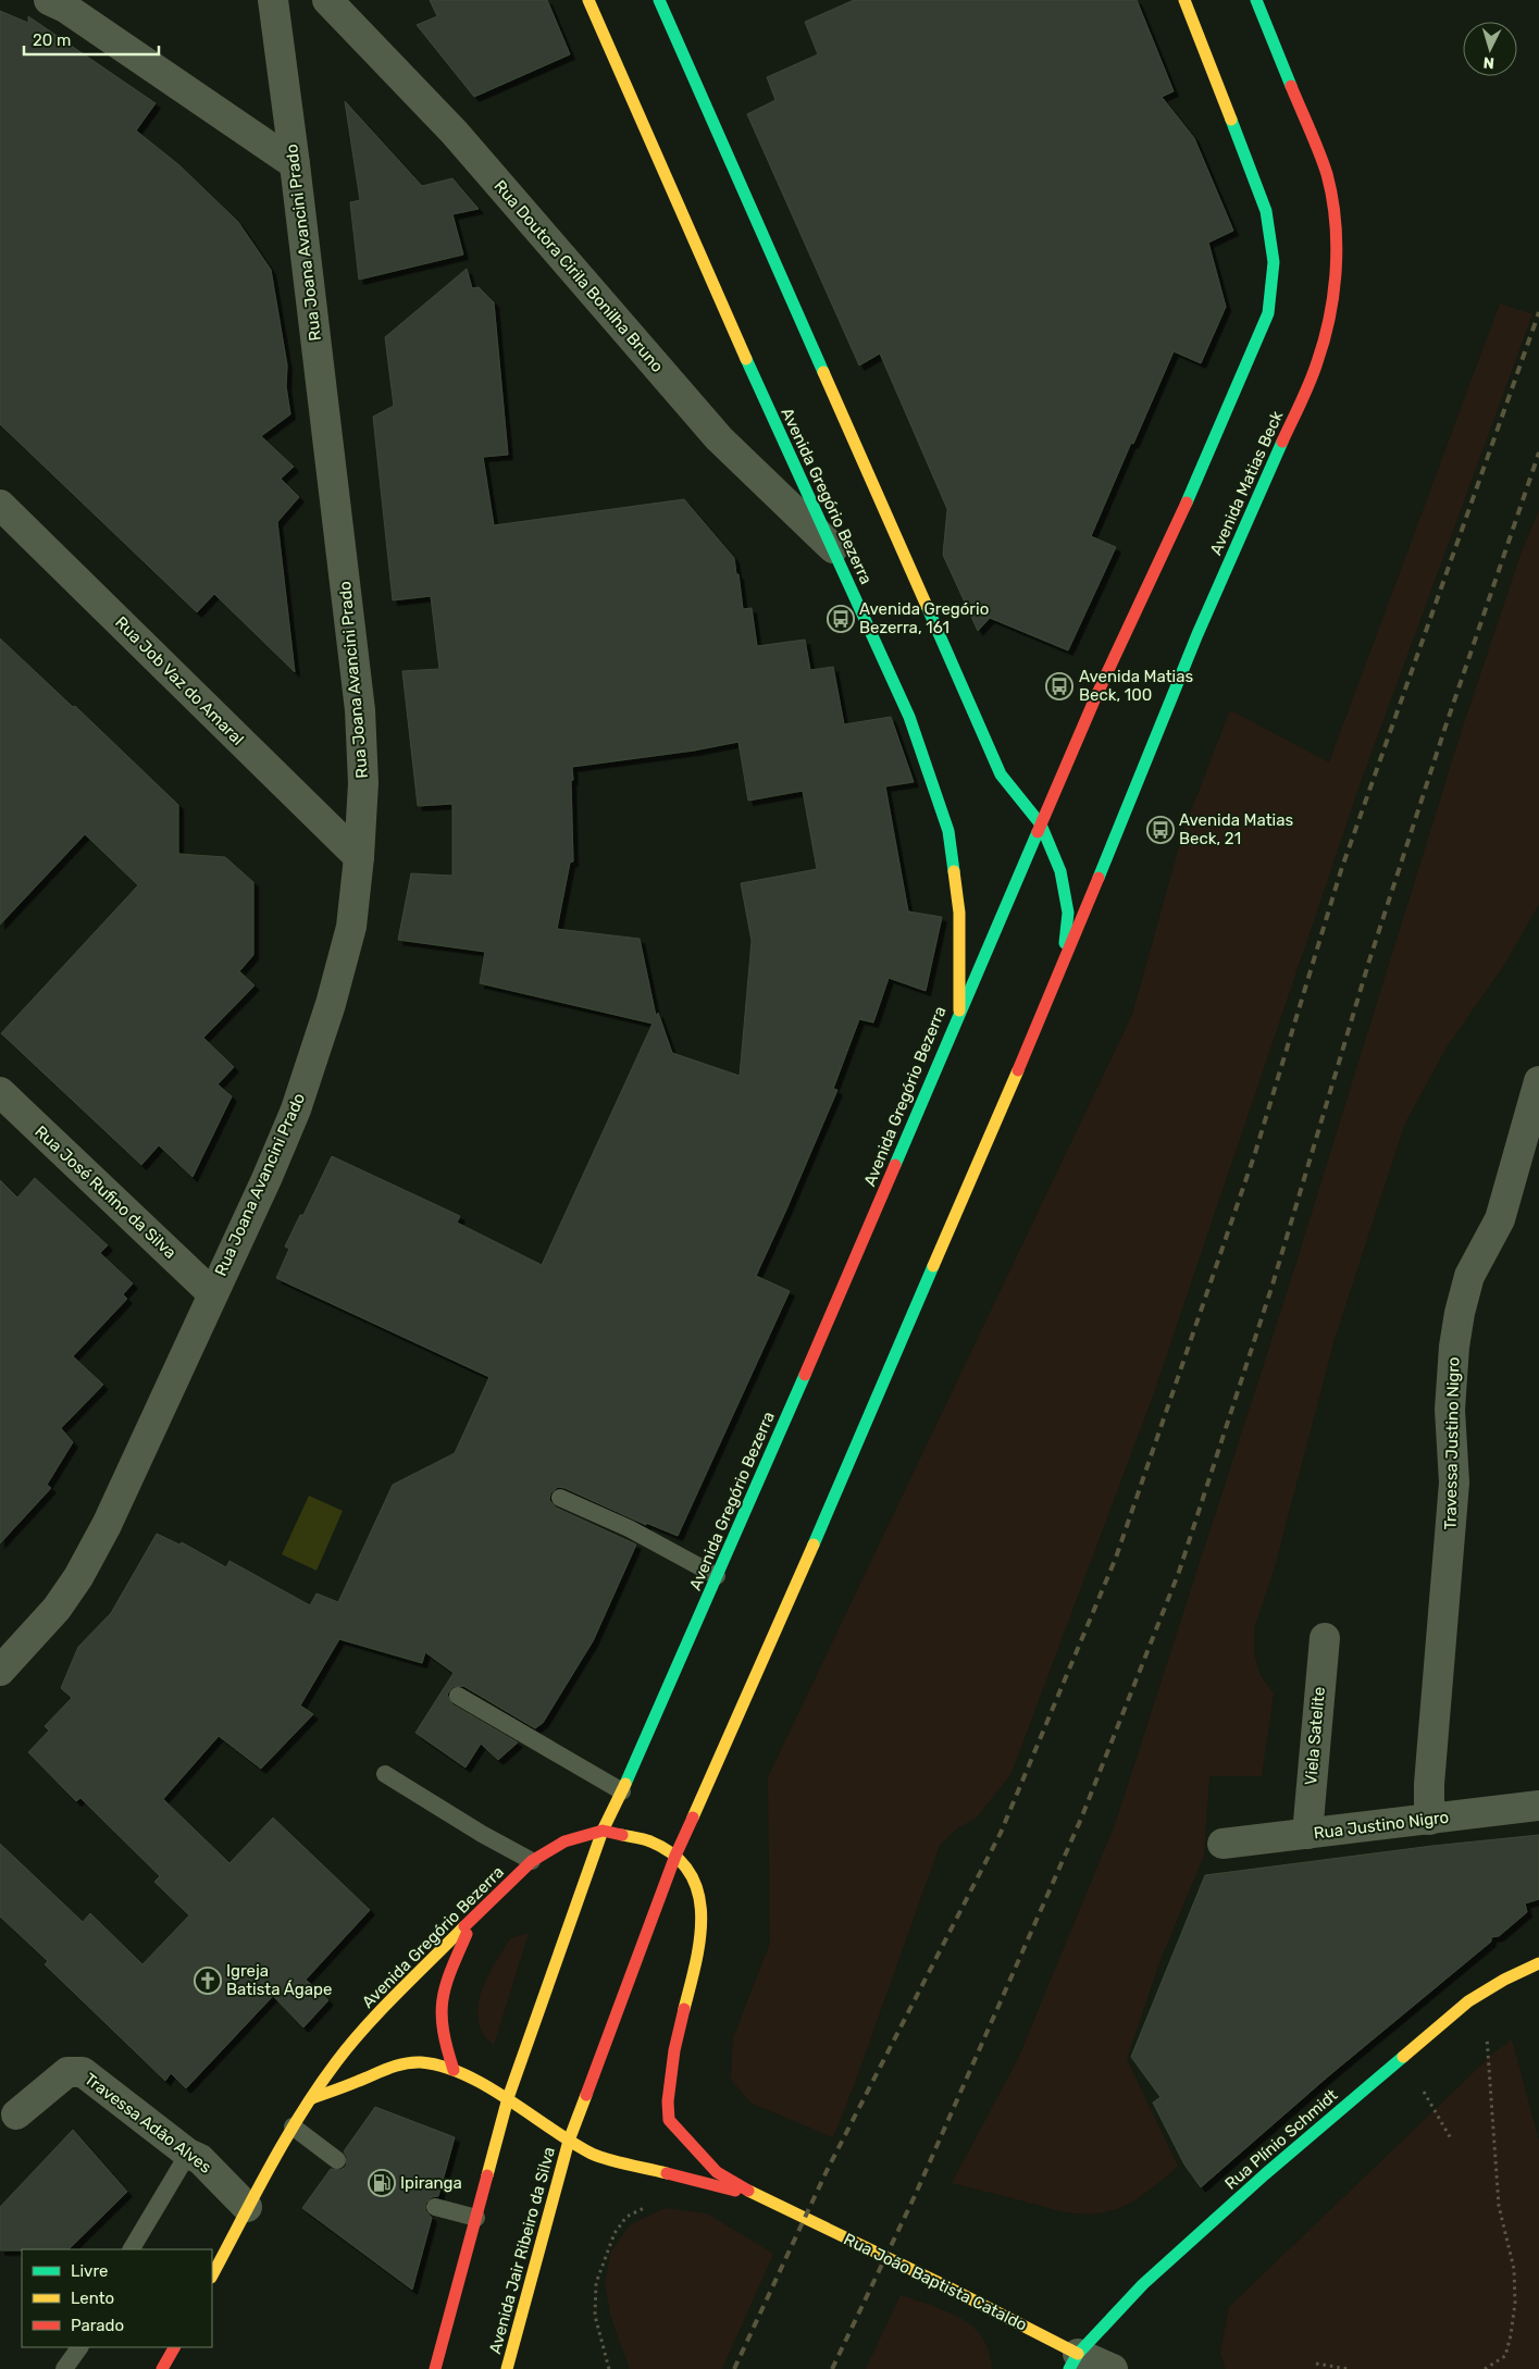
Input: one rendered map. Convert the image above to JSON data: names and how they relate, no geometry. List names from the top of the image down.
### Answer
{
  "streets": {
    "main road": [
      "Avenida Matias Beck",
      "Avenida Gregório Bezerra",
      "Rua Plínio Schmidt",
      "Avenida Jair Ribeiro da Silva",
      "Rua João Baptista Cataldo"
    ],
    "street": [
      "Rua Joana Avancini Prado",
      "Rua Doutora Cirila Bonilha Bruno",
      "Rua Job Vaz do Amaral",
      "Rua José Rufino da Silva",
      "Travessa Justino Nigro",
      "Viela Satelite",
      "Rua Justino Nigro",
      "Travessa Adão Alves"
    ]
  },
  "crossings": [
    ["Rua Joana Avancini Prado", "Rua Job Vaz do Amaral"],
    ["Rua Joana Avancini Prado", "Rua José Rufino da Silva"],
    ["Rua Doutora Cirila Bonilha Bruno", "Avenida Gregório Bezerra"],
    ["Avenida Gregório Bezerra", "Travessa Adão Alves"],
    ["Avenida Gregório Bezerra", "Rua João Baptista Cataldo"],
    ["Travessa Justino Nigro", "Rua Justino Nigro"],
    ["Viela Satelite", "Rua Justino Nigro"],
    ["Rua Plínio Schmidt", "Rua João Baptista Cataldo"],
    ["Avenida Jair Ribeiro da Silva", "Rua João Baptista Cataldo"]
  ],
  "places": {
    "bus stop": ["Avenida Gregório Bezerra, 161", "Avenida Matias Beck, 100", "Avenida Matias Beck, 21"],
    "church": ["Igreja Batista Ágape"],
    "fuel station": ["Ipiranga"]
  },
  "legend": ["Livre", "Lento", "Parado"],
  "scale_bar": "20 m",
  "north": "bottom"
}
